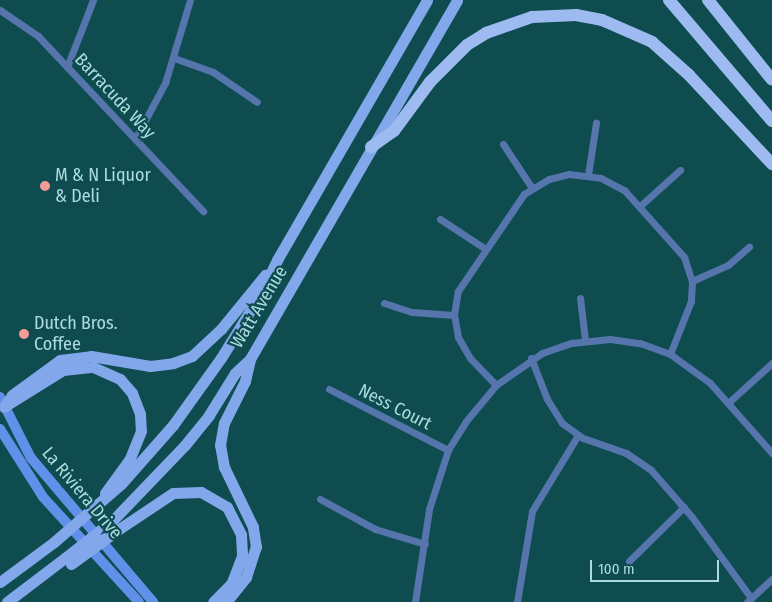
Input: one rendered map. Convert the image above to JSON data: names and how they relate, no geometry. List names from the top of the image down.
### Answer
{
  "streets": {
    "main road": ["Watt Avenue"],
    "street": ["Barracuda Way", "Ness Court", "La Riviera Drive"]
  },
  "places": ["M & N Liquor & Deli", "Dutch Bros. Coffee"],
  "scale_bar": "100 m"
}
